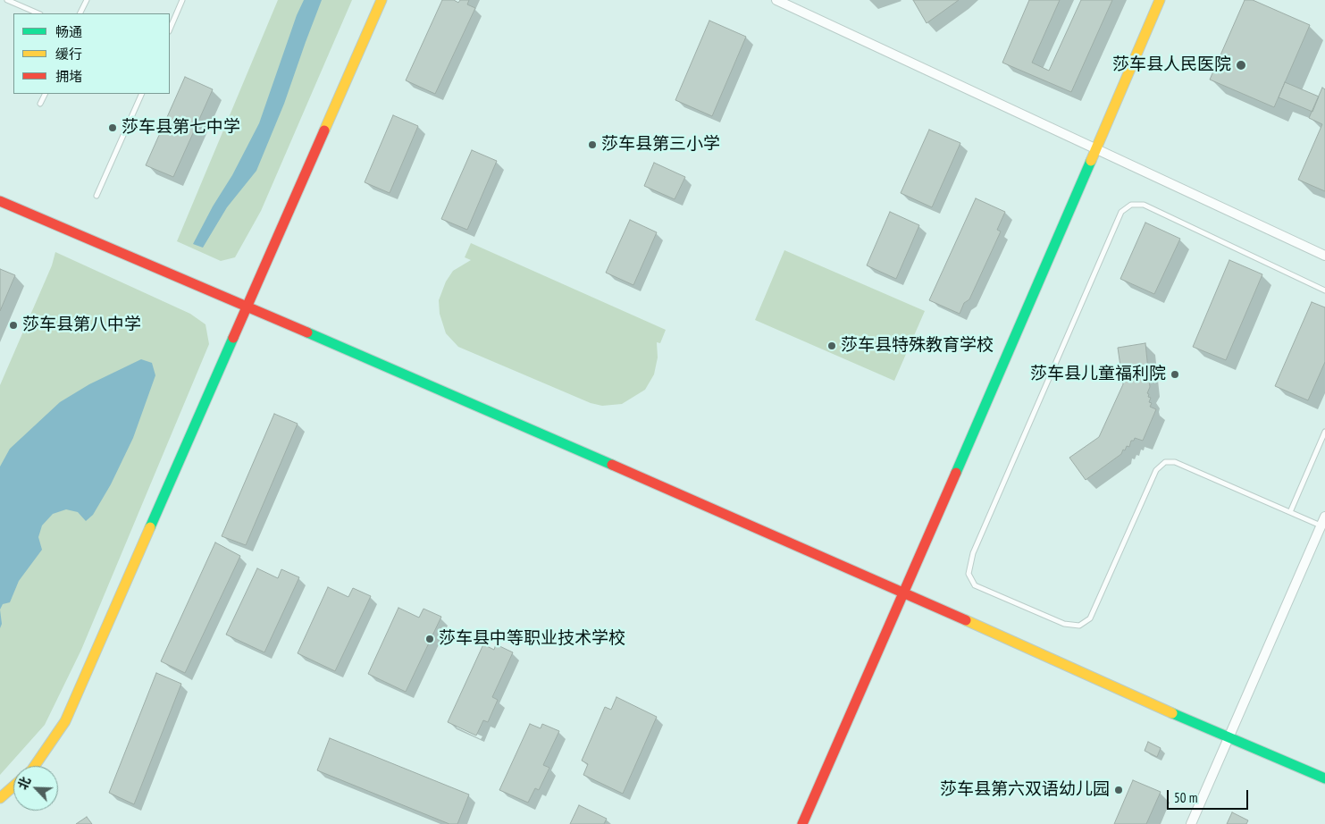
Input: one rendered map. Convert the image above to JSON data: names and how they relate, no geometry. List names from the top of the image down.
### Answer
{
  "places": [
    "莎车县人民医院",
    "莎车县第七中学",
    "莎车县第三小学",
    "莎车县第八中学",
    "莎车县特殊教育学校",
    "莎车县儿童福利院",
    "莎车县中等职业技术学校",
    "莎车县第六双语幼儿园"
  ],
  "legend": ["畅通", "缓行", "拥堵"],
  "scale_bar": "50 m",
  "north": "top left"
}
